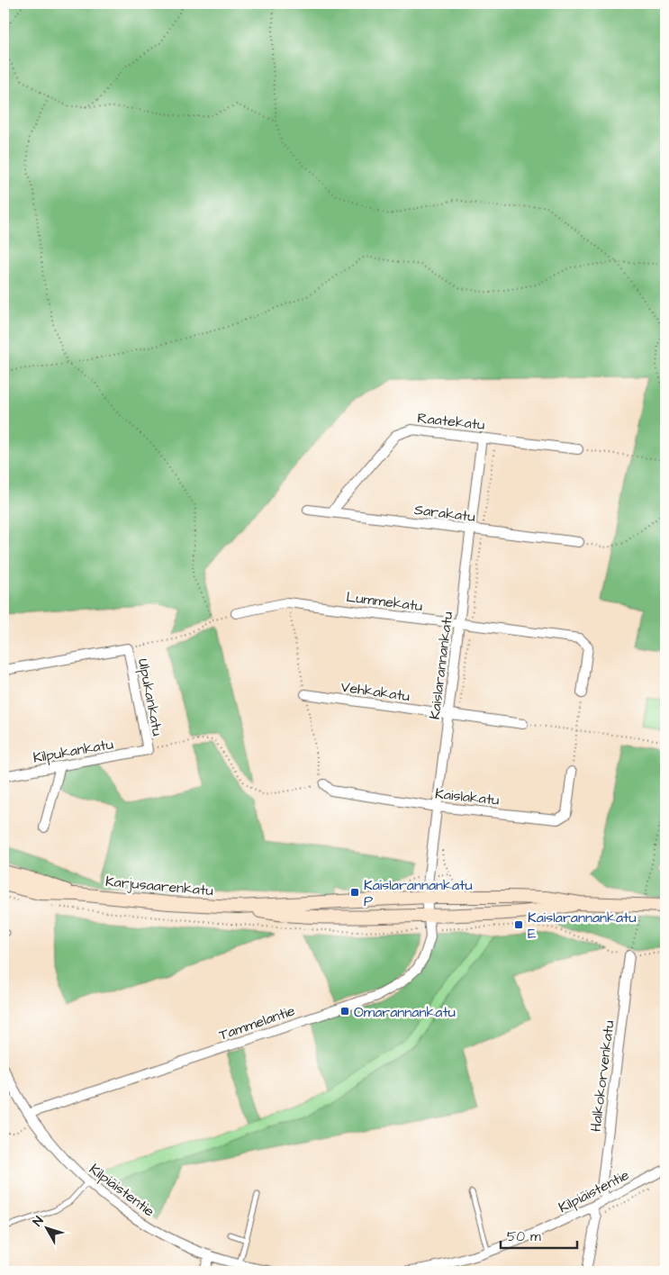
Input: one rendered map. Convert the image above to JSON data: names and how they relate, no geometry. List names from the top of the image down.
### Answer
{
  "streets": {
    "street": [
      "Raatekatu",
      "Sarakatu",
      "Lummekatu",
      "Kaislarannankatu",
      "Vehkakatu",
      "Ulpukankatu",
      "Kilpukankatu",
      "Kaislakatu",
      "Karjusaarenkatu",
      "Tammelantie",
      "Halkokorvenkatu",
      "Kilpiäistentie"
    ]
  },
  "crossings": [
    ["Raatekatu", "Sarakatu"],
    ["Raatekatu", "Kaislarannankatu"],
    ["Sarakatu", "Kaislarannankatu"],
    ["Lummekatu", "Kaislarannankatu"],
    ["Kaislarannankatu", "Vehkakatu"],
    ["Kaislarannankatu", "Kaislakatu"],
    ["Kaislarannankatu", "Karjusaarenkatu"],
    ["Kaislarannankatu", "Tammelantie"],
    ["Ulpukankatu", "Kilpukankatu"],
    ["Karjusaarenkatu", "Tammelantie"],
    ["Tammelantie", "Kilpiäistentie"],
    ["Halkokorvenkatu", "Kilpiäistentie"]
  ],
  "places": {
    "transit": ["Kaislarannankatu P", "Kaislarannankatu E", "Omarannankatu"]
  },
  "scale_bar": "50 m",
  "north": "top left"
}
